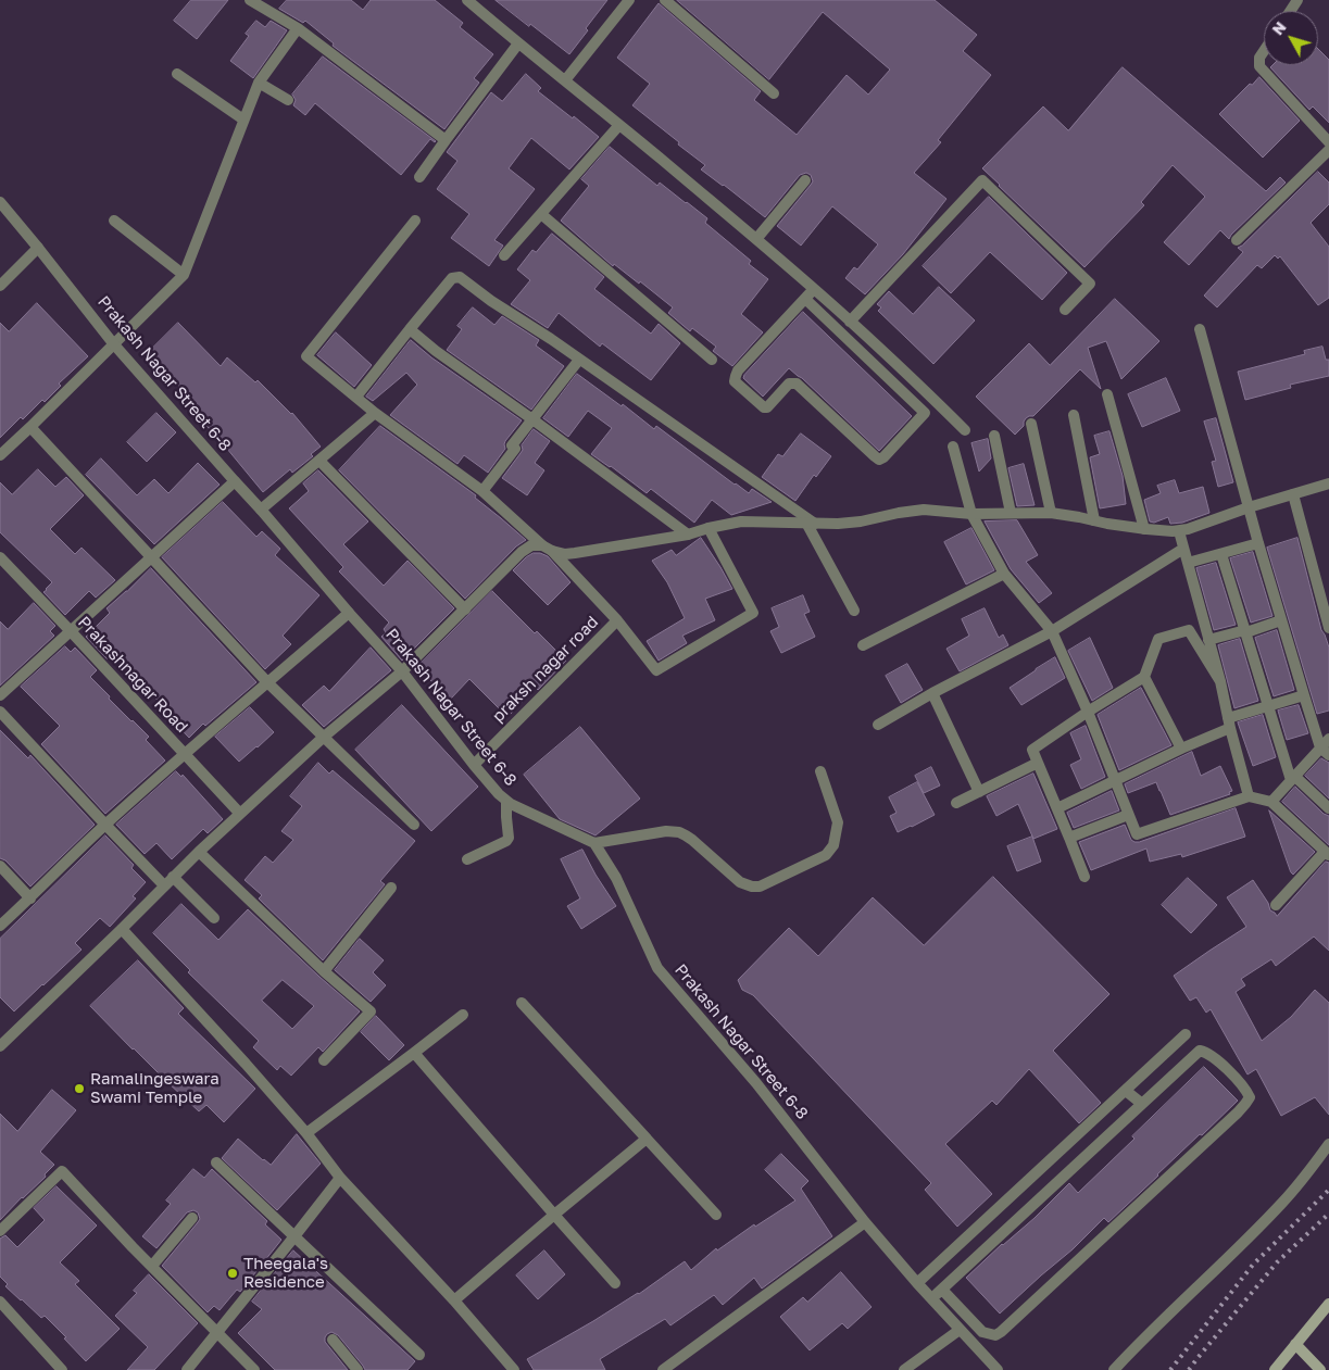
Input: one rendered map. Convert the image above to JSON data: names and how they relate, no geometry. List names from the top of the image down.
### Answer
{
  "streets": {
    "street": ["Prakash Nagar Street 6-8", "praksh nagar road", "Prakashnagar Road"]
  },
  "crossings": [
    ["Prakash Nagar Street 6-8", "praksh nagar road"]
  ],
  "places": ["Ramalingeswara Swami Temple", "Theegala's Residence"],
  "north": "top left"
}
